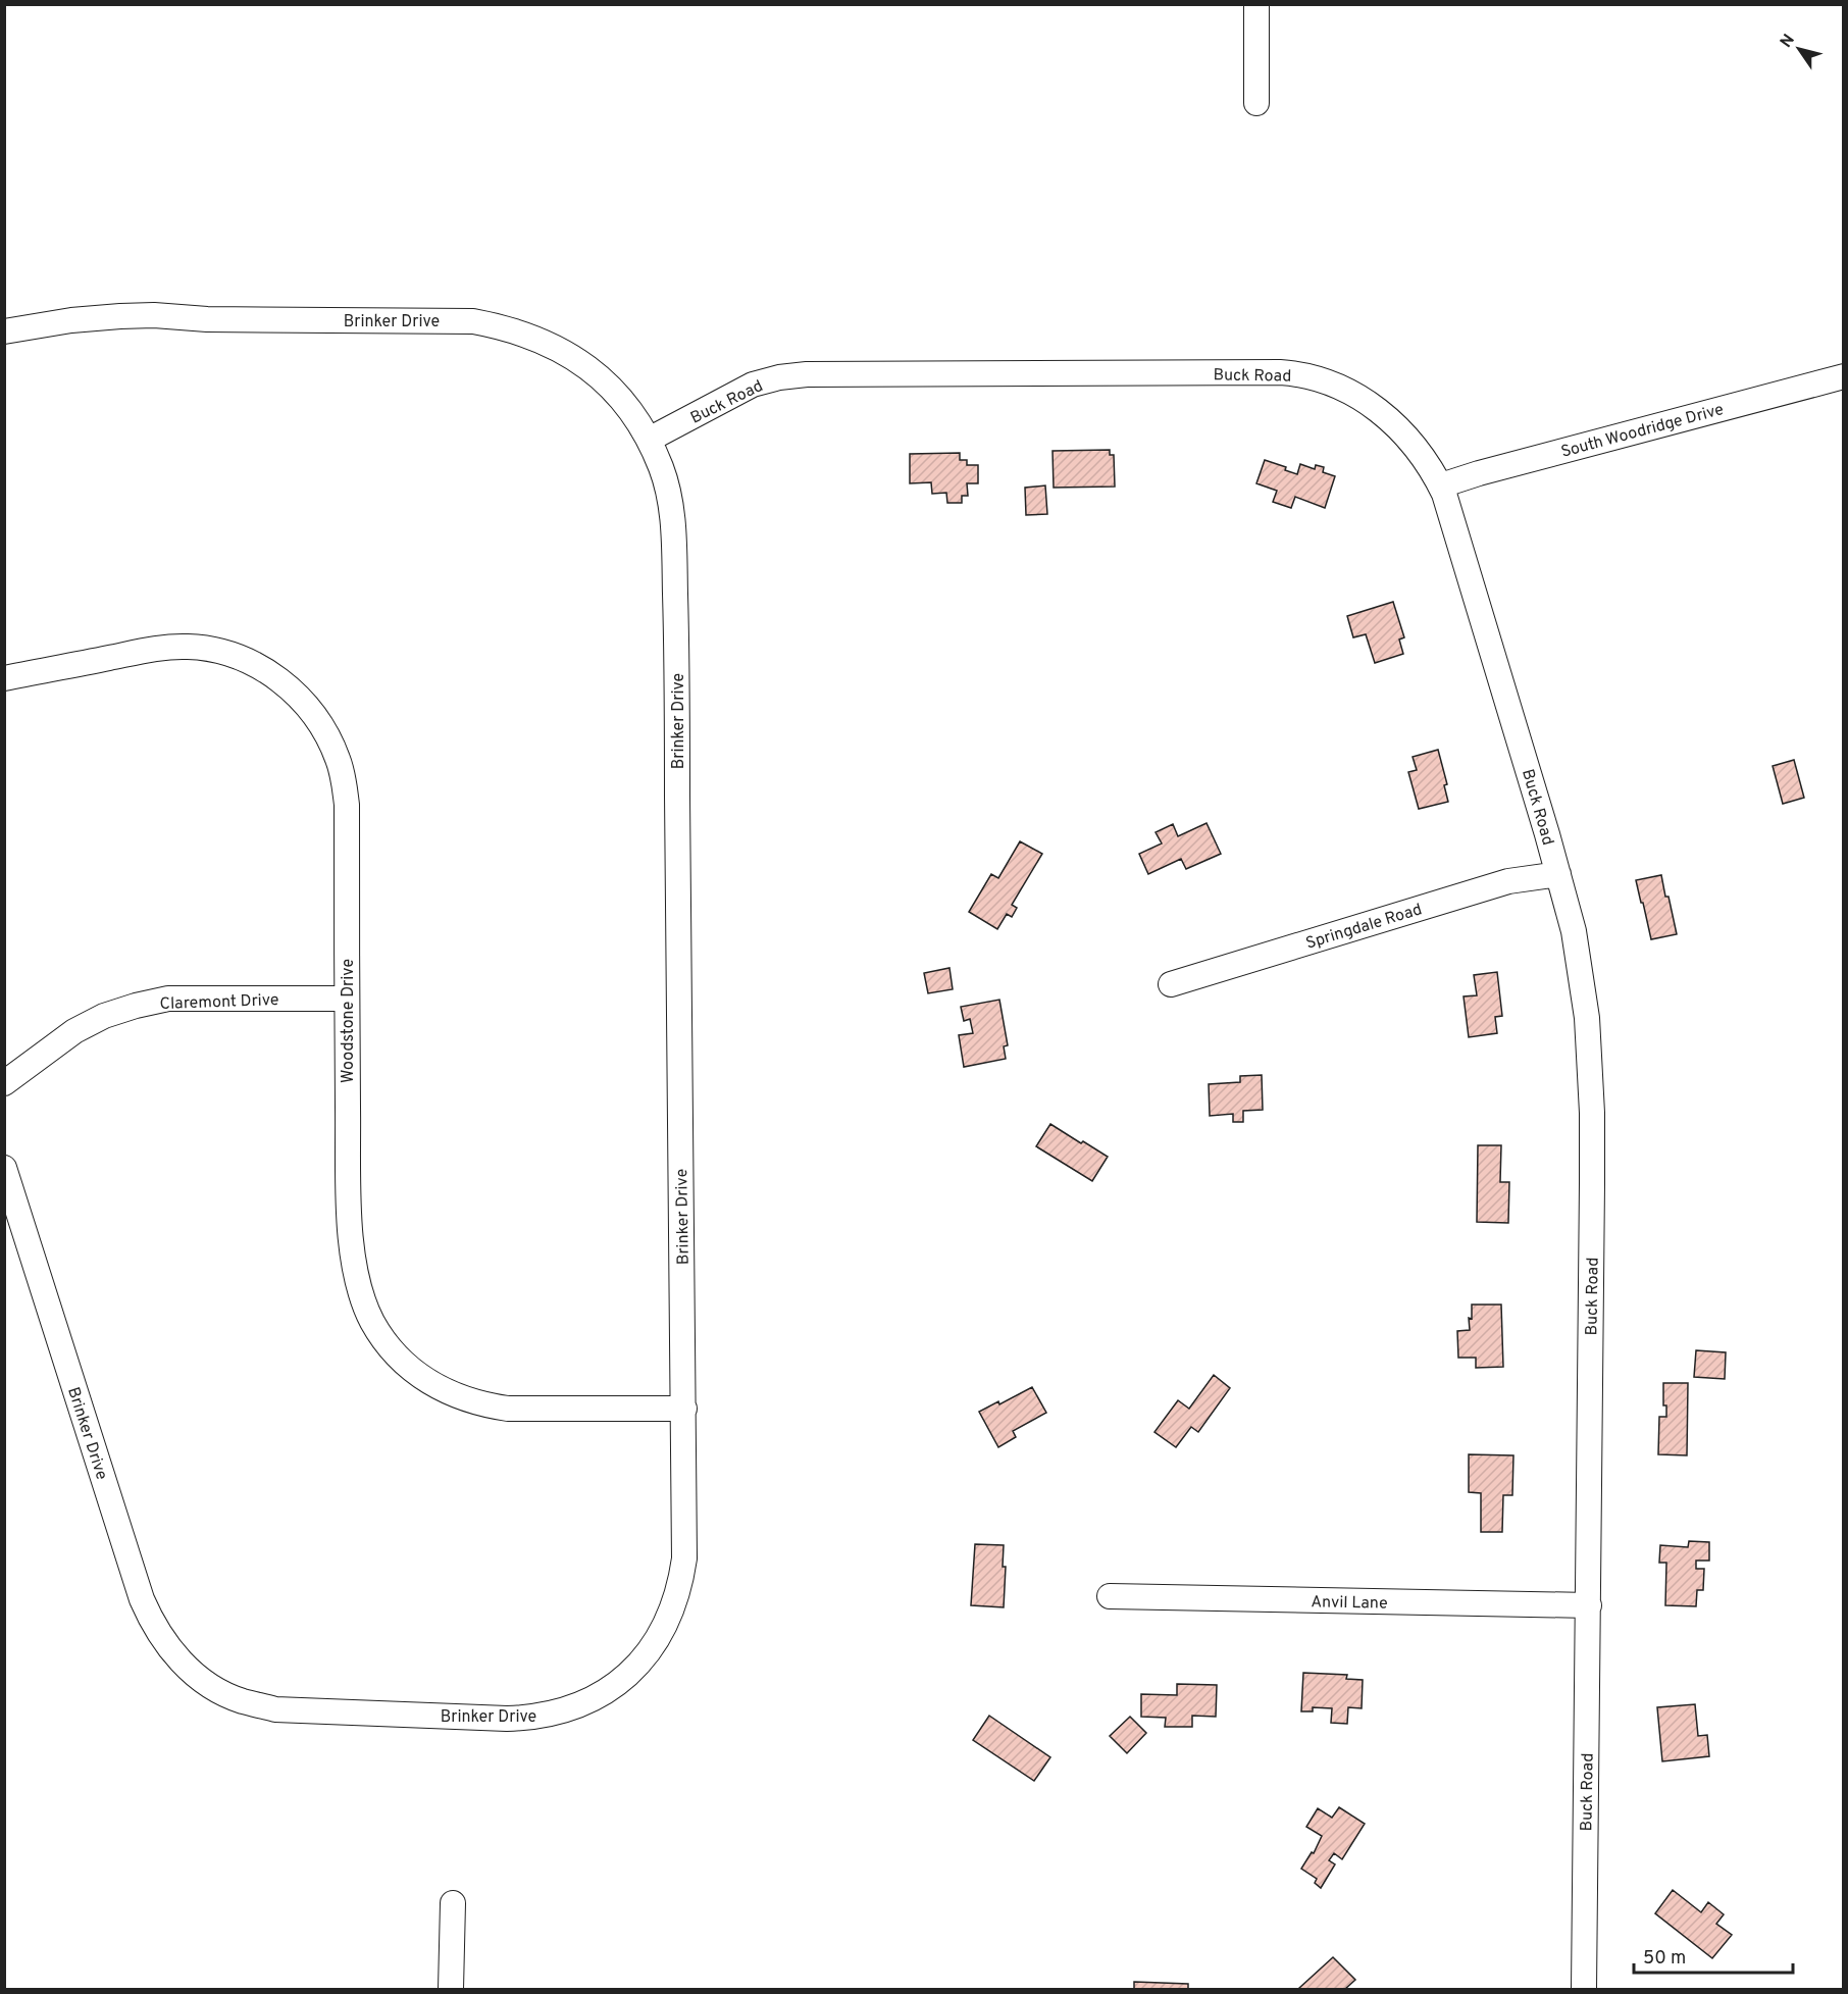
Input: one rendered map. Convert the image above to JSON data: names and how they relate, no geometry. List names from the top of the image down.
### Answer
{
  "streets": {
    "street": [
      "Brinker Drive",
      "Buck Road",
      "South Woodridge Drive",
      "Springdale Road",
      "Claremont Drive",
      "Woodstone Drive",
      "Anvil Lane"
    ]
  },
  "crossings": [
    ["Brinker Drive", "Buck Road"],
    ["Brinker Drive", "Woodstone Drive"],
    ["Buck Road", "South Woodridge Drive"],
    ["Buck Road", "Springdale Road"],
    ["Buck Road", "Anvil Lane"],
    ["Claremont Drive", "Woodstone Drive"]
  ],
  "scale_bar": "50 m",
  "north": "top left"
}
